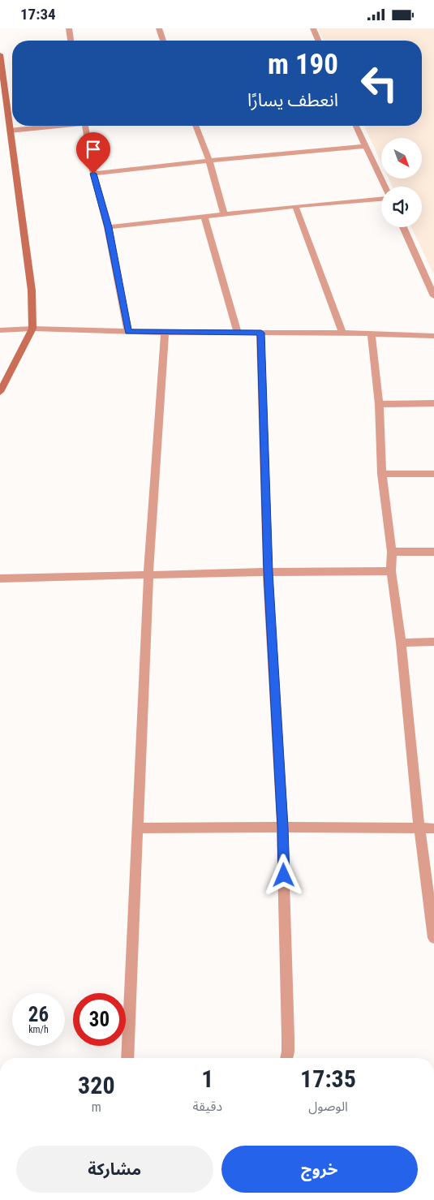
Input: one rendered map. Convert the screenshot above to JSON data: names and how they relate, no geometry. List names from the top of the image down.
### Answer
{
  "north": "bottom right",
  "page": {
    "status": "17:34",
    "turn": ["190 m", "انعطف يسارًا"],
    "speed": "26 km/h",
    "limit": "30",
    "eta": [
      "17:35",
      "الوصول",
      "1",
      "دقيقة",
      "320",
      "m"
    ],
    "buttons": ["خروج", "مشاركة"]
  }
}
